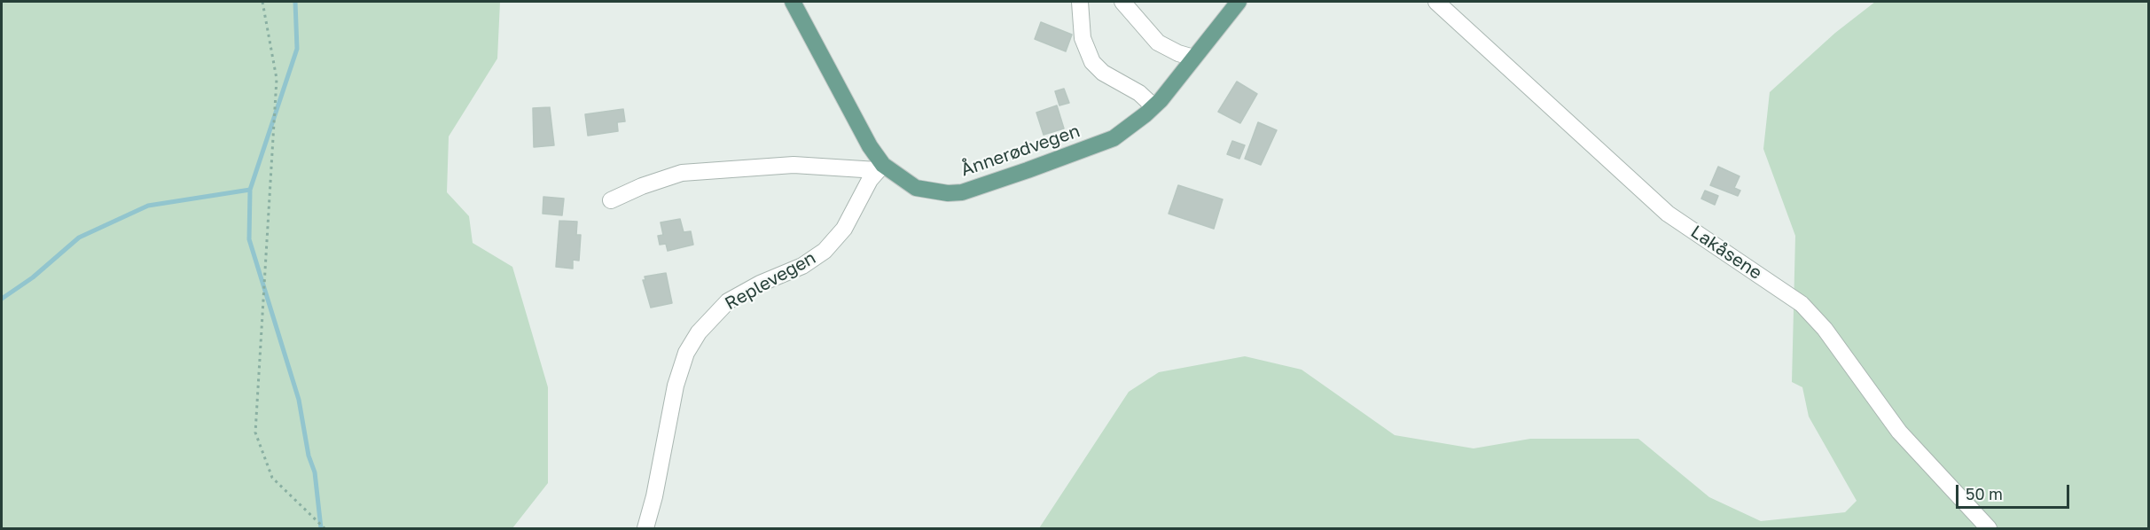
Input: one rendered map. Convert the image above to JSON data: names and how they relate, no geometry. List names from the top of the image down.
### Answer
{
  "streets": {
    "main road": ["Ånnerødvegen"],
    "street": ["Lakåsene", "Replevegen"]
  },
  "crossings": [
    ["Ånnerødvegen", "Replevegen"]
  ],
  "scale_bar": "50 m"
}
